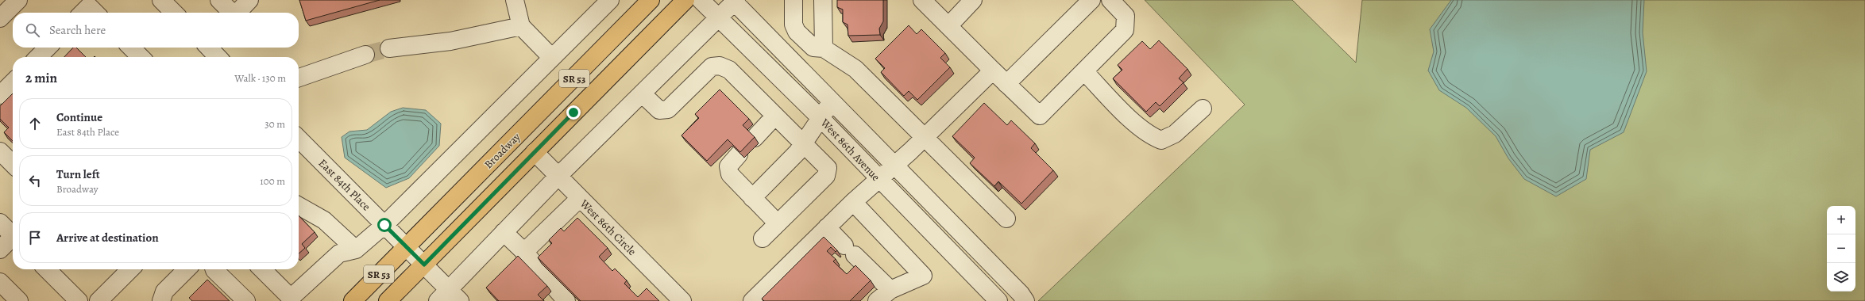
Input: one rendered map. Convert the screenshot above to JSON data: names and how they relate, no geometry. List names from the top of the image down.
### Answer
{
  "streets": {
    "main road": ["SR 53", "Broadway"],
    "street": ["West 86th Avenue", "East 84th Place", "West 86th Circle"]
  },
  "crossings": [
    ["SR 53", "East 84th Place"],
    ["SR 53", "West 86th Circle"],
    ["Broadway", "East 84th Place"]
  ],
  "page": {
    "search": "Search here",
    "heading": ["2 min", "Walk · 130 m"],
    "list": [
      ["Continue", "East 84th Place", "30 m"],
      ["Turn left", "Broadway", "100 m"],
      "Arrive at destination"
    ],
    "map_buttons": ["+", "−"]
  }
}
